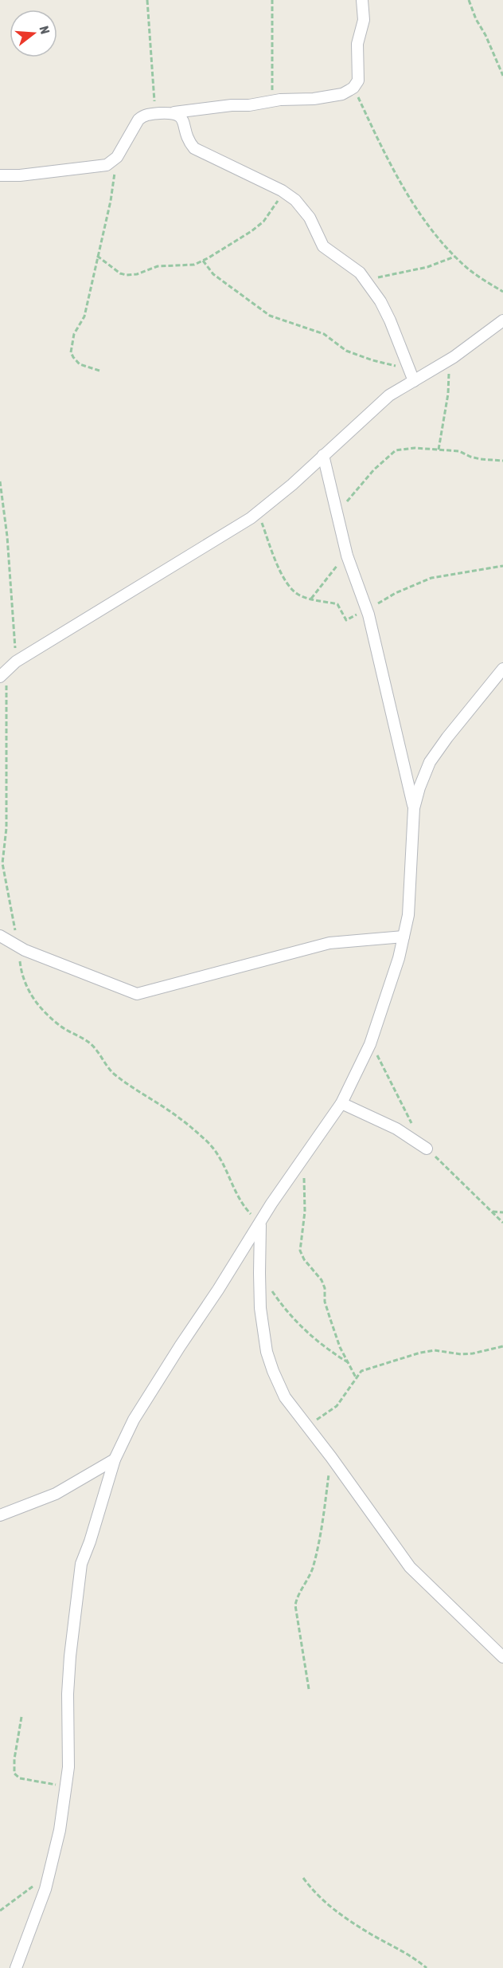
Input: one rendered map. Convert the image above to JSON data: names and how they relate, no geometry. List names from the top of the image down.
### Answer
{
  "north": "right"
}
